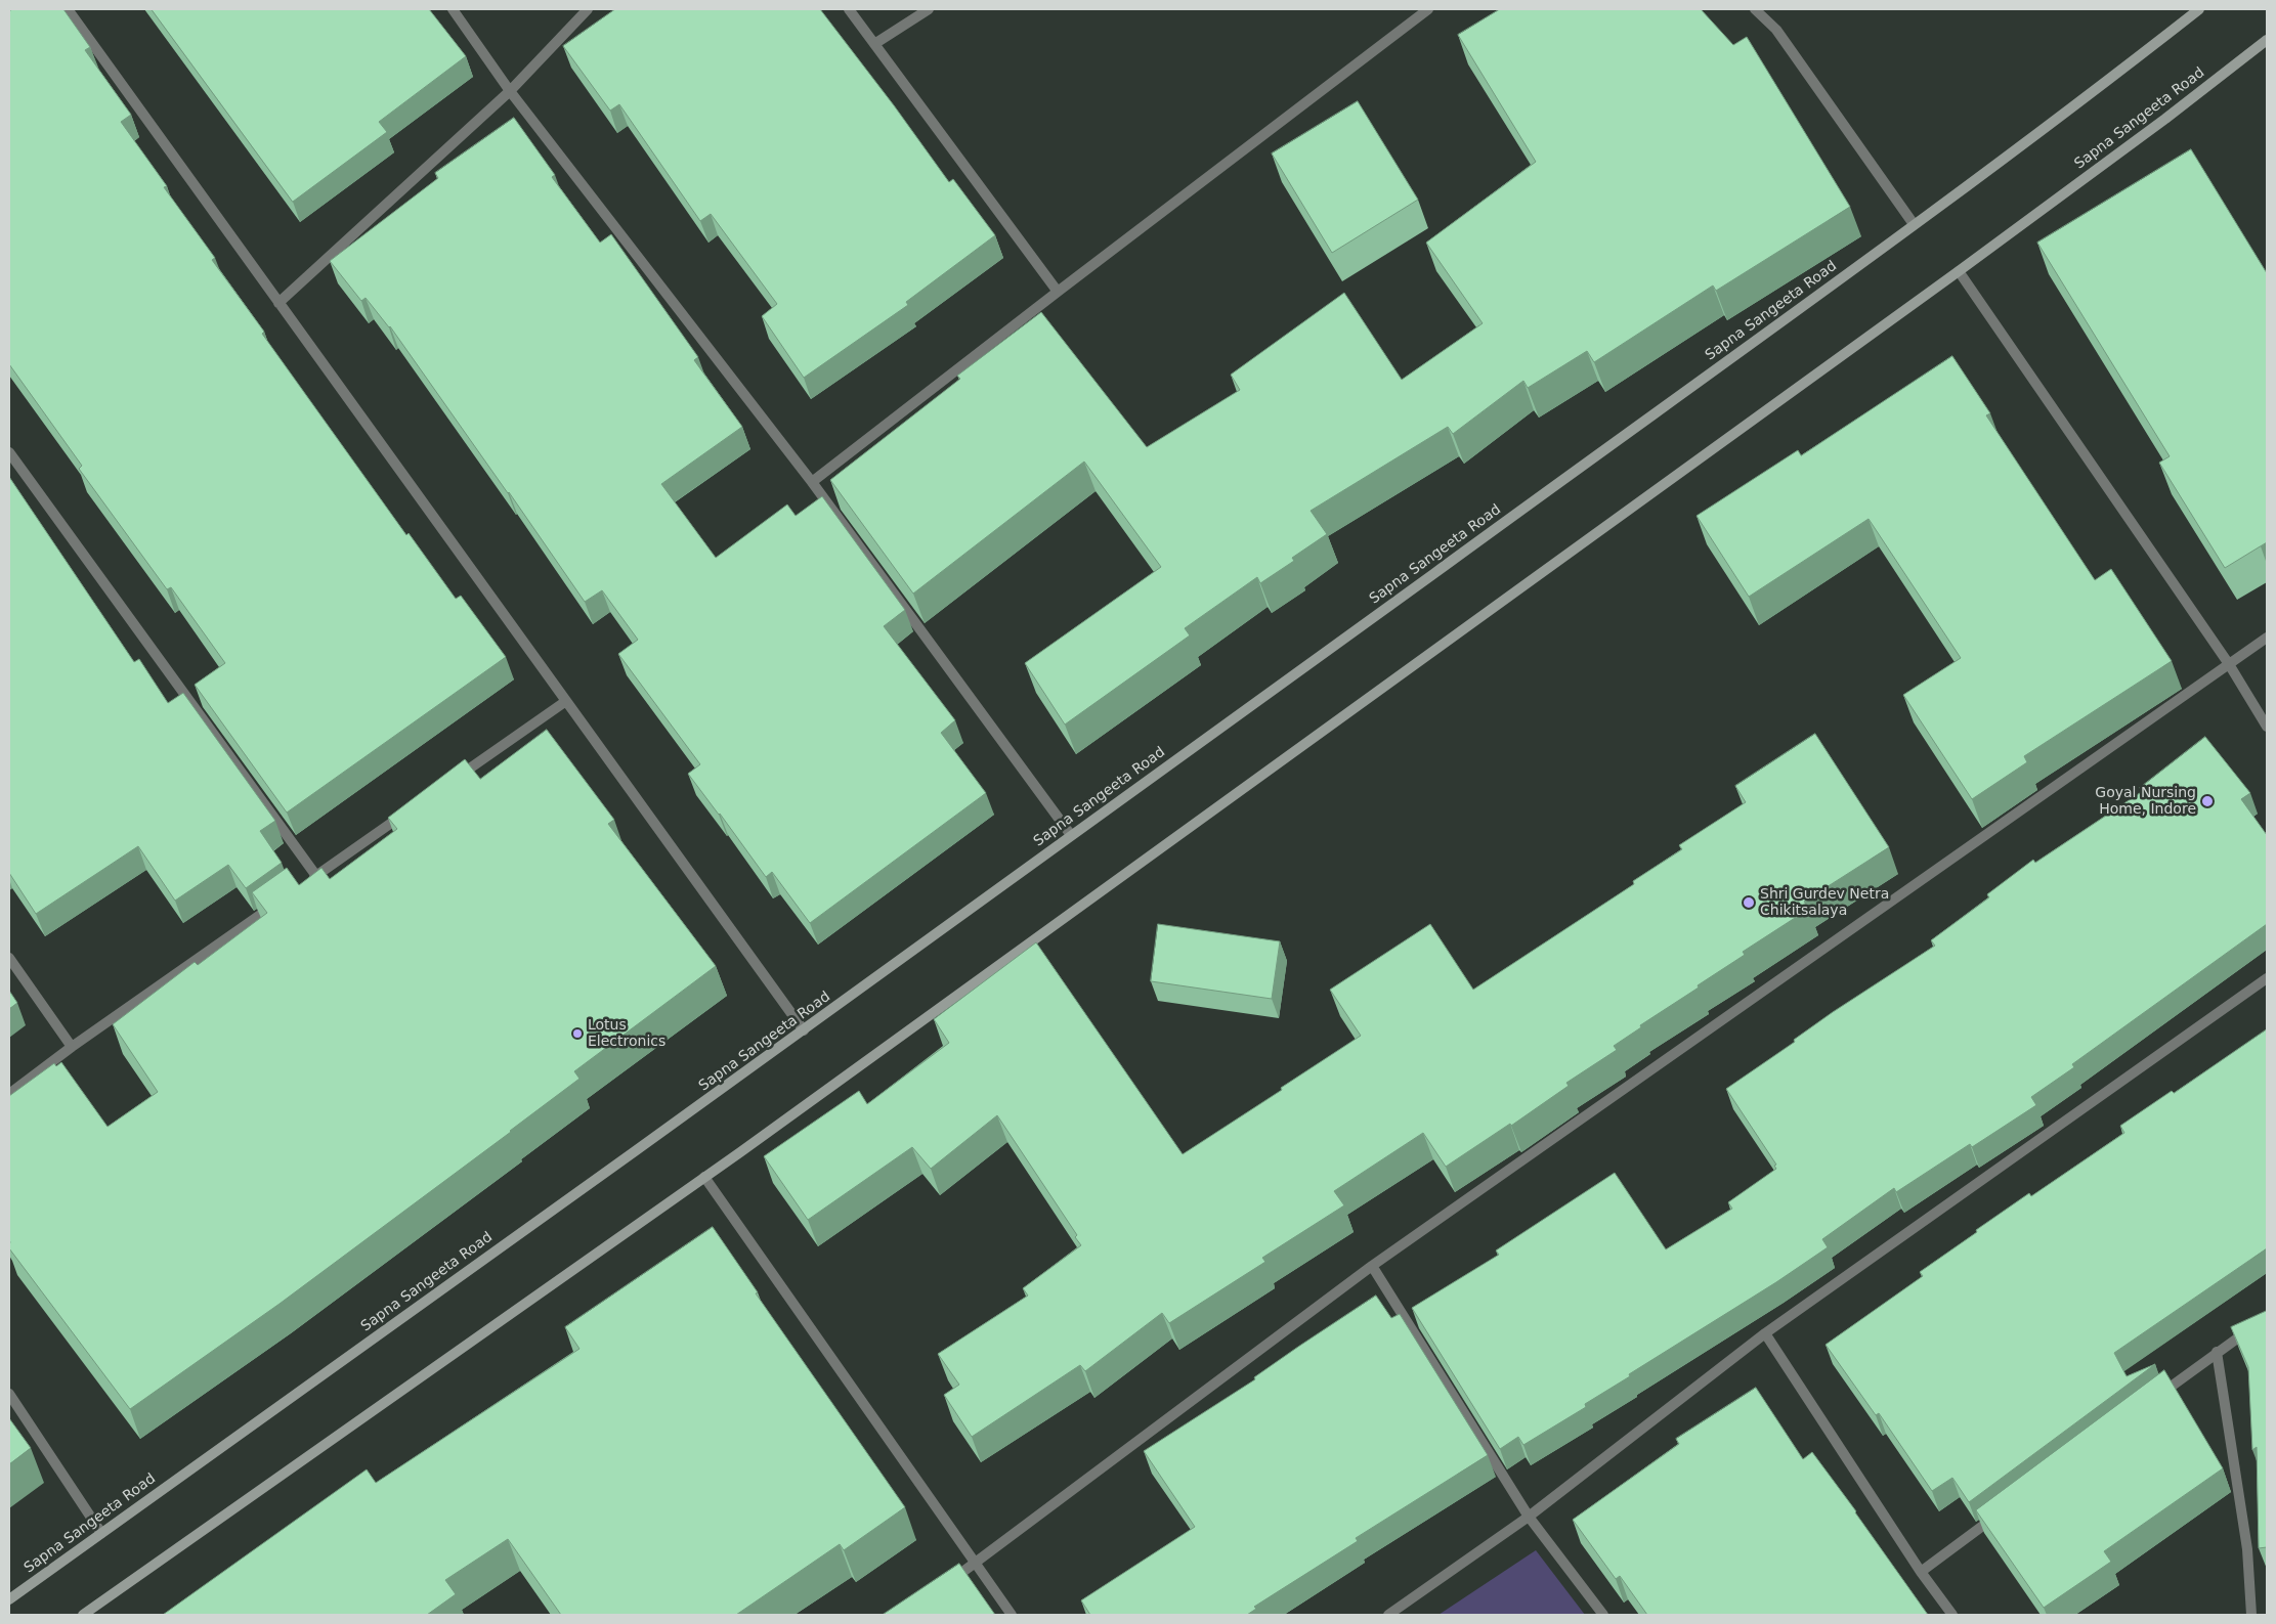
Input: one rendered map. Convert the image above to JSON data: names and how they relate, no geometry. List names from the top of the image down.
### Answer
{
  "streets": {
    "main road": ["Sapna Sangeeta Road"]
  },
  "places": ["Goyal Nursing Home, Indore", "Shri Gurdev Netra Chikitsalaya", "Lotus Electronics"]
}
